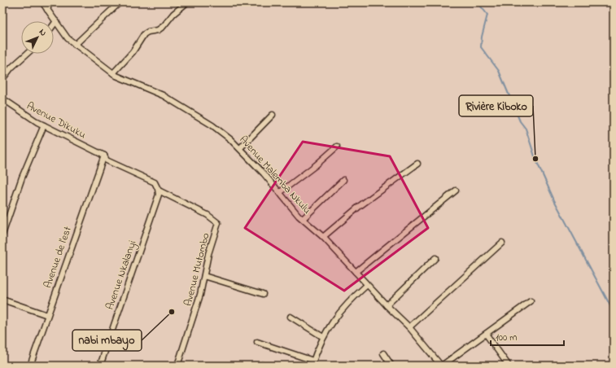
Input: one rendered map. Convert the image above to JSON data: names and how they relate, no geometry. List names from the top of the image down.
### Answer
{
  "streets": {
    "street": [
      "Avenue Dikuku",
      "Avenue Malemba Nkulu",
      "Avenue de l'est",
      "Avenue Mutombo",
      "Avenue Nkalanyi"
    ]
  },
  "crossings": [
    ["Avenue Dikuku", "Avenue de l'est"],
    ["Avenue Dikuku", "Avenue Mutombo"],
    ["Avenue Dikuku", "Avenue Nkalanyi"],
    ["Avenue Mutombo", "Avenue Nkalanyi"]
  ],
  "places": ["Rivière Kiboko", "nabi mbayo"],
  "scale_bar": "100 m",
  "north": "top right"
}
